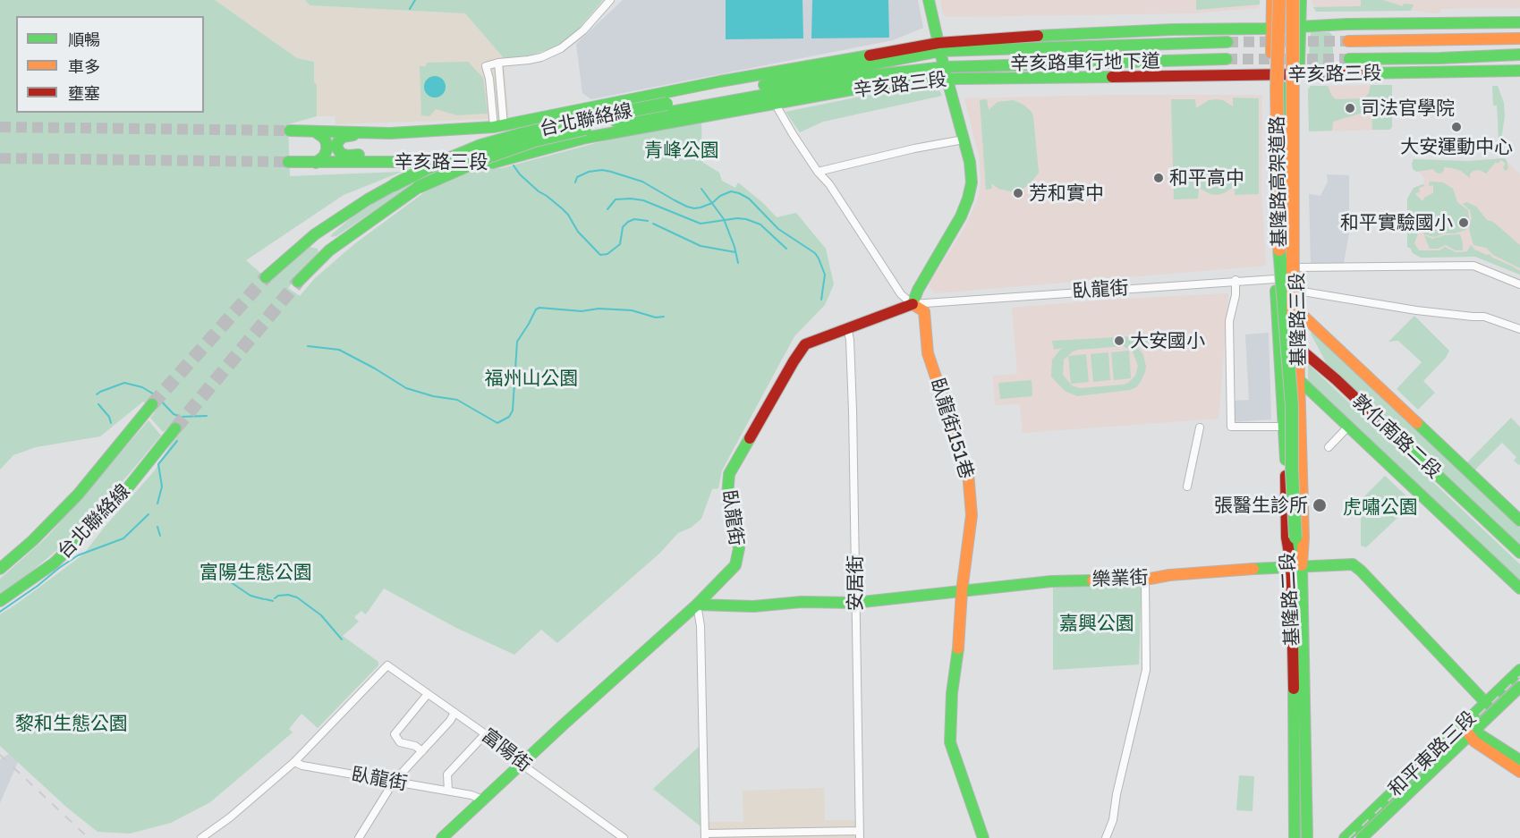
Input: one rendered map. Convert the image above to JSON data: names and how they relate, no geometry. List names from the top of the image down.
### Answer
{
  "streets": {
    "main road": [
      "辛亥路車行地下道",
      "辛亥路三段",
      "台北聯絡線",
      "基隆路高架道路",
      "臥龍街",
      "基隆路三段",
      "臥龍街151巷",
      "敦化南路二段",
      "樂業街",
      "基隆路二段",
      "和平東路三段"
    ],
    "street": ["安居街", "富陽街"]
  },
  "crossings": [
    ["辛亥路車行地下道", "辛亥路三段"],
    ["辛亥路車行地下道", "台北聯絡線"],
    ["辛亥路三段", "台北聯絡線"],
    ["辛亥路三段", "基隆路三段"],
    ["基隆路高架道路", "基隆路三段"],
    ["基隆路高架道路", "敦化南路二段"],
    ["基隆路高架道路", "樂業街"],
    ["基隆路高架道路", "基隆路二段"],
    ["臥龍街", "基隆路三段"],
    ["臥龍街", "臥龍街151巷"],
    ["臥龍街", "樂業街"],
    ["臥龍街", "安居街"],
    ["臥龍街", "富陽街"],
    ["基隆路三段", "敦化南路二段"],
    ["基隆路三段", "基隆路二段"],
    ["臥龍街151巷", "樂業街"],
    ["敦化南路二段", "基隆路二段"],
    ["樂業街", "安居街"],
    ["樂業街", "基隆路二段"],
    ["樂業街", "和平東路三段"]
  ],
  "parks": [
    "青峰公園",
    "福州山公園",
    "虎嘯公園",
    "富陽生態公園",
    "嘉興公園",
    "黎和生態公園"
  ],
  "places": [
    "司法官學院",
    "大安運動中心",
    "和平高中",
    "芳和實中",
    "和平實驗國小",
    "大安國小",
    "張醫生診所"
  ],
  "legend": ["順暢", "車多", "壅塞"]
}
